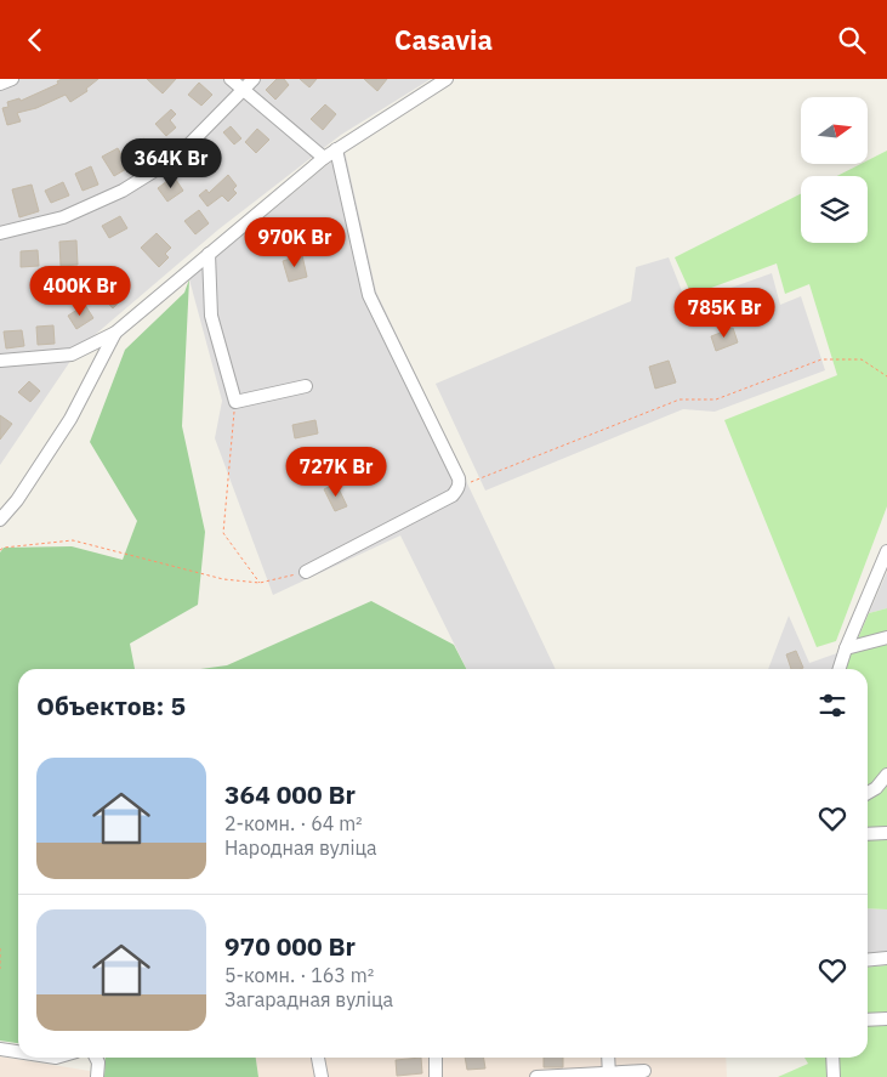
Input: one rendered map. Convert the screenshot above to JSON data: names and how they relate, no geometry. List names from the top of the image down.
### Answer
{
  "north": "right",
  "page": {
    "header": "Casavia",
    "price": [
      "364K Br",
      "970K Br",
      "400K Br",
      "785K Br",
      "727K Br"
    ],
    "heading": "Объектов: 5",
    "list": [
      {
        "name": "364 000 Br",
        "note": "2-комн. · 64 m² · Народная вуліца"
      },
      {
        "name": "970 000 Br",
        "note": "5-комн. · 163 m² · Загарадная вуліца"
      }
    ]
  }
}
